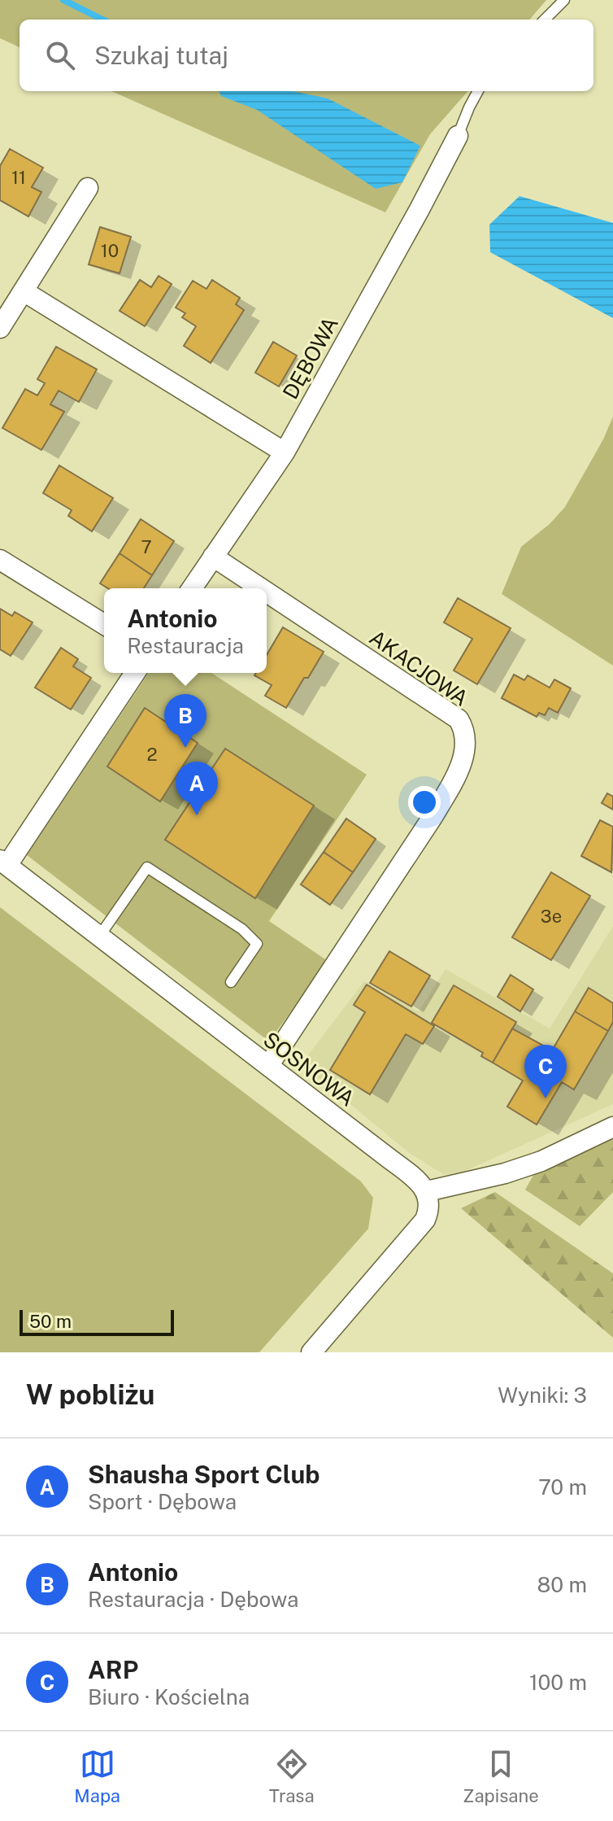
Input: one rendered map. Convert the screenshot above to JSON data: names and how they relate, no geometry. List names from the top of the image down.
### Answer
{
  "streets": {
    "street": ["DĘBOWA", "AKACJOWA", "SOSNOWA"]
  },
  "crossings": [
    ["DĘBOWA", "AKACJOWA"],
    ["AKACJOWA", "SOSNOWA"]
  ],
  "house_numbers": [
    "11",
    "10",
    "7",
    "2",
    "3e"
  ],
  "scale_bar": "50 m",
  "page": {
    "search": "Szukaj tutaj",
    "popup": ["Antonio", "Restauracja"],
    "pins": ["B", "A", "C"],
    "scale": "50 m",
    "heading": ["W pobliżu", "Wyniki: 3"],
    "list": [
      {
        "mark": "A",
        "name": "Shausha Sport Club",
        "note": "Sport · Dębowa",
        "value": "70 m"
      },
      {
        "mark": "B",
        "name": "Antonio",
        "note": "Restauracja · Dębowa",
        "value": "80 m"
      },
      {
        "mark": "C",
        "name": "ARP",
        "note": "Biuro · Kościelna",
        "value": "100 m"
      }
    ],
    "nav": ["Mapa", "Trasa", "Zapisane"]
  }
}
